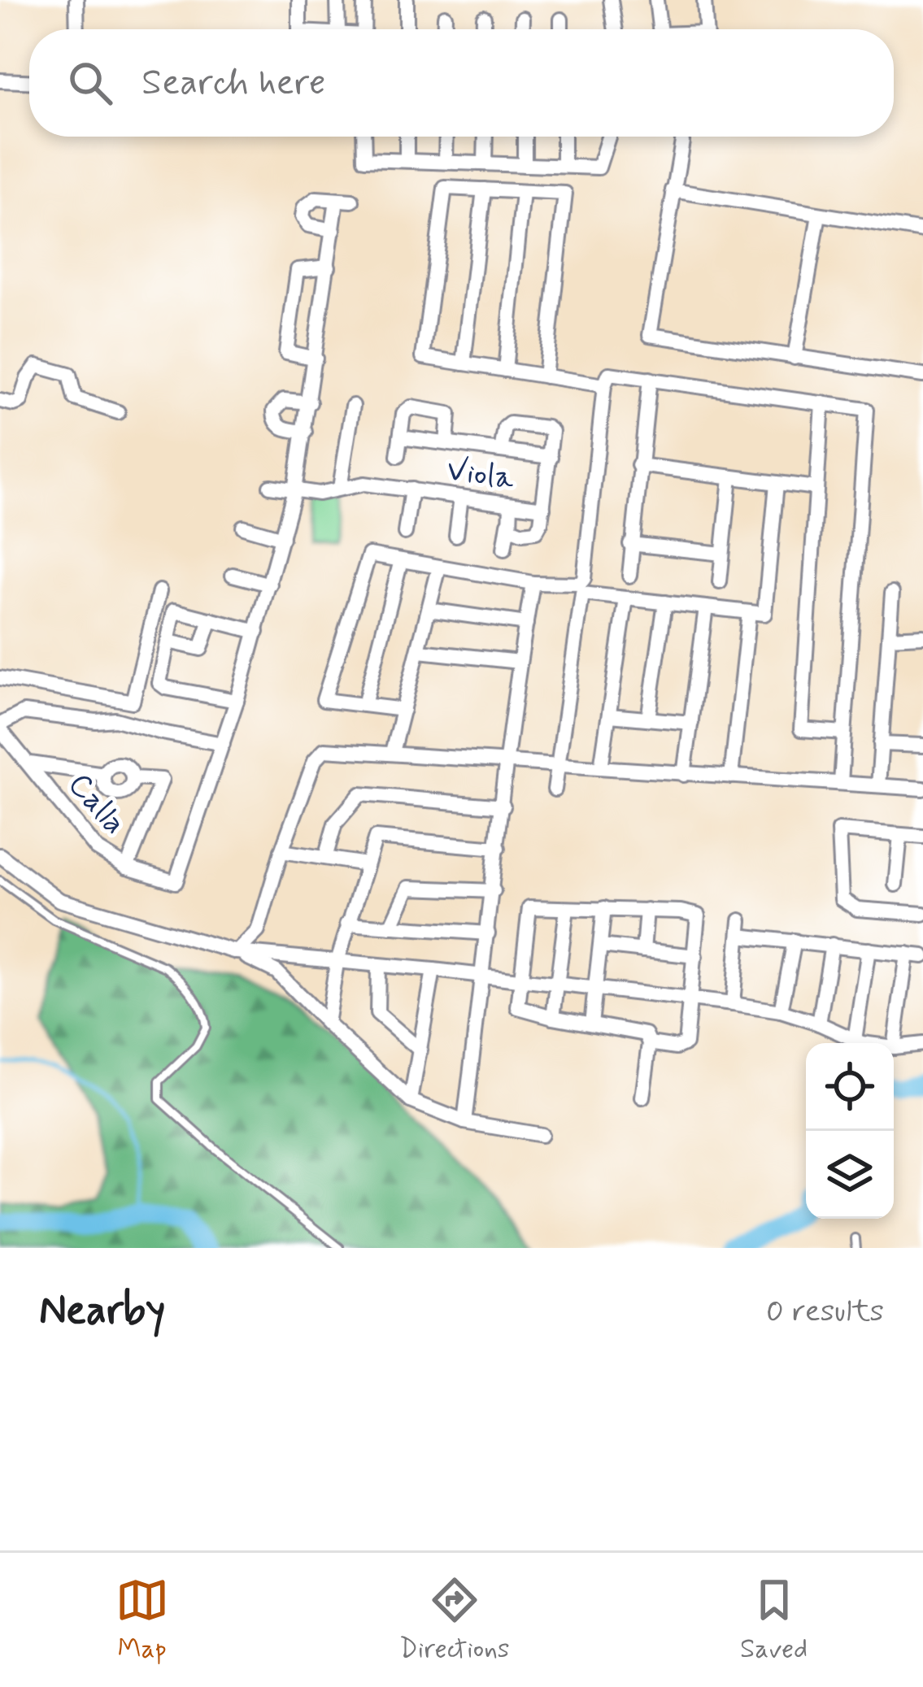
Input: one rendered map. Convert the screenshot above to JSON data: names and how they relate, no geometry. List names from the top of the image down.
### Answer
{
  "streets": {
    "street": ["Viola", "Calla"]
  },
  "page": {
    "search": "Search here",
    "heading": ["Nearby", "0 results"],
    "nav": ["Map", "Directions", "Saved"]
  }
}
